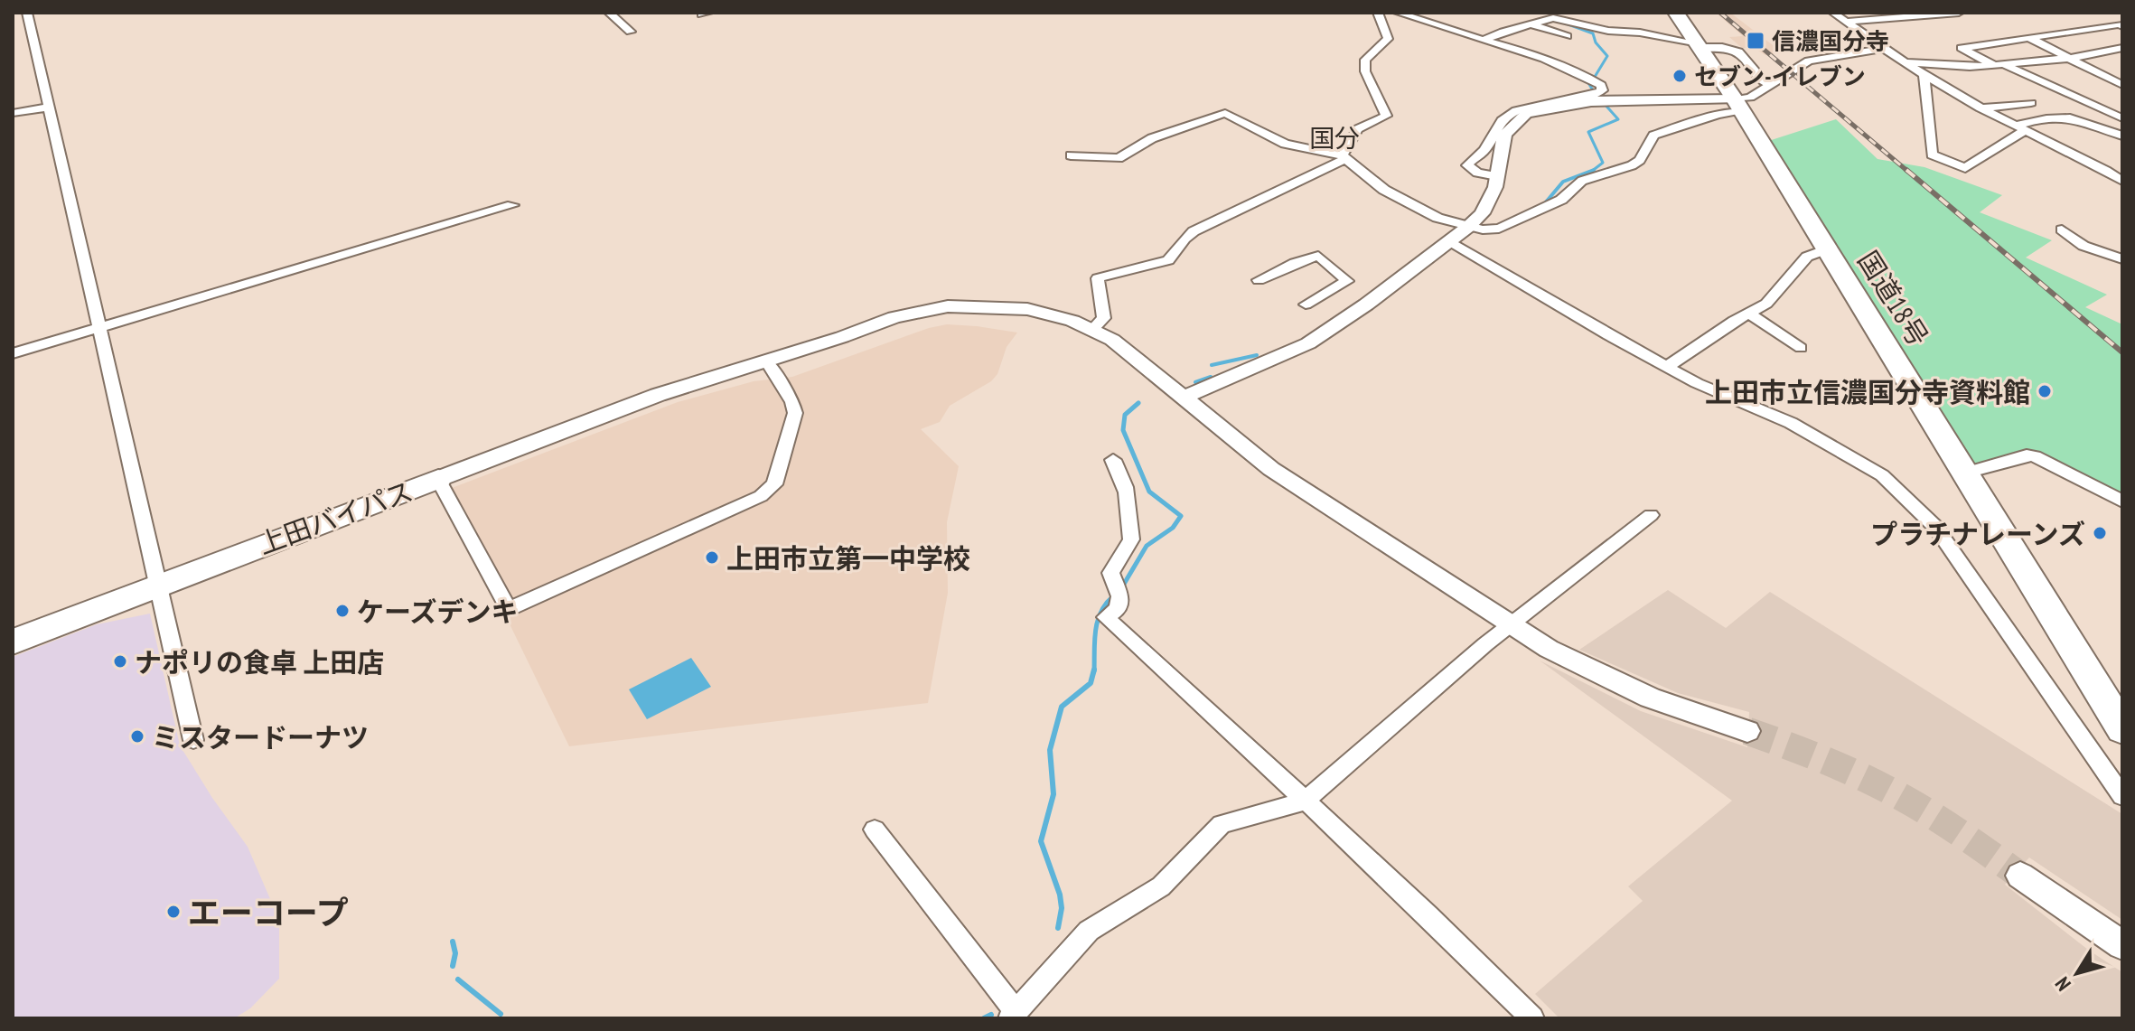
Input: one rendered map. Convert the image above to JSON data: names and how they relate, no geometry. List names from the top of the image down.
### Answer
{
  "streets": {
    "highway": ["国道18号", "上田バイパス"]
  },
  "districts": ["国分"],
  "places": {
    "transit": ["信濃国分寺"],
    "other": [
      "セブン-イレブン",
      "上田市立信濃国分寺資料館",
      "プラチナレーンズ",
      "上田市立第一中学校",
      "ケーズデンキ",
      "ナポリの食卓 上田店",
      "ミスタードーナツ",
      "エーコープ"
    ]
  },
  "north": "bottom left"
}
